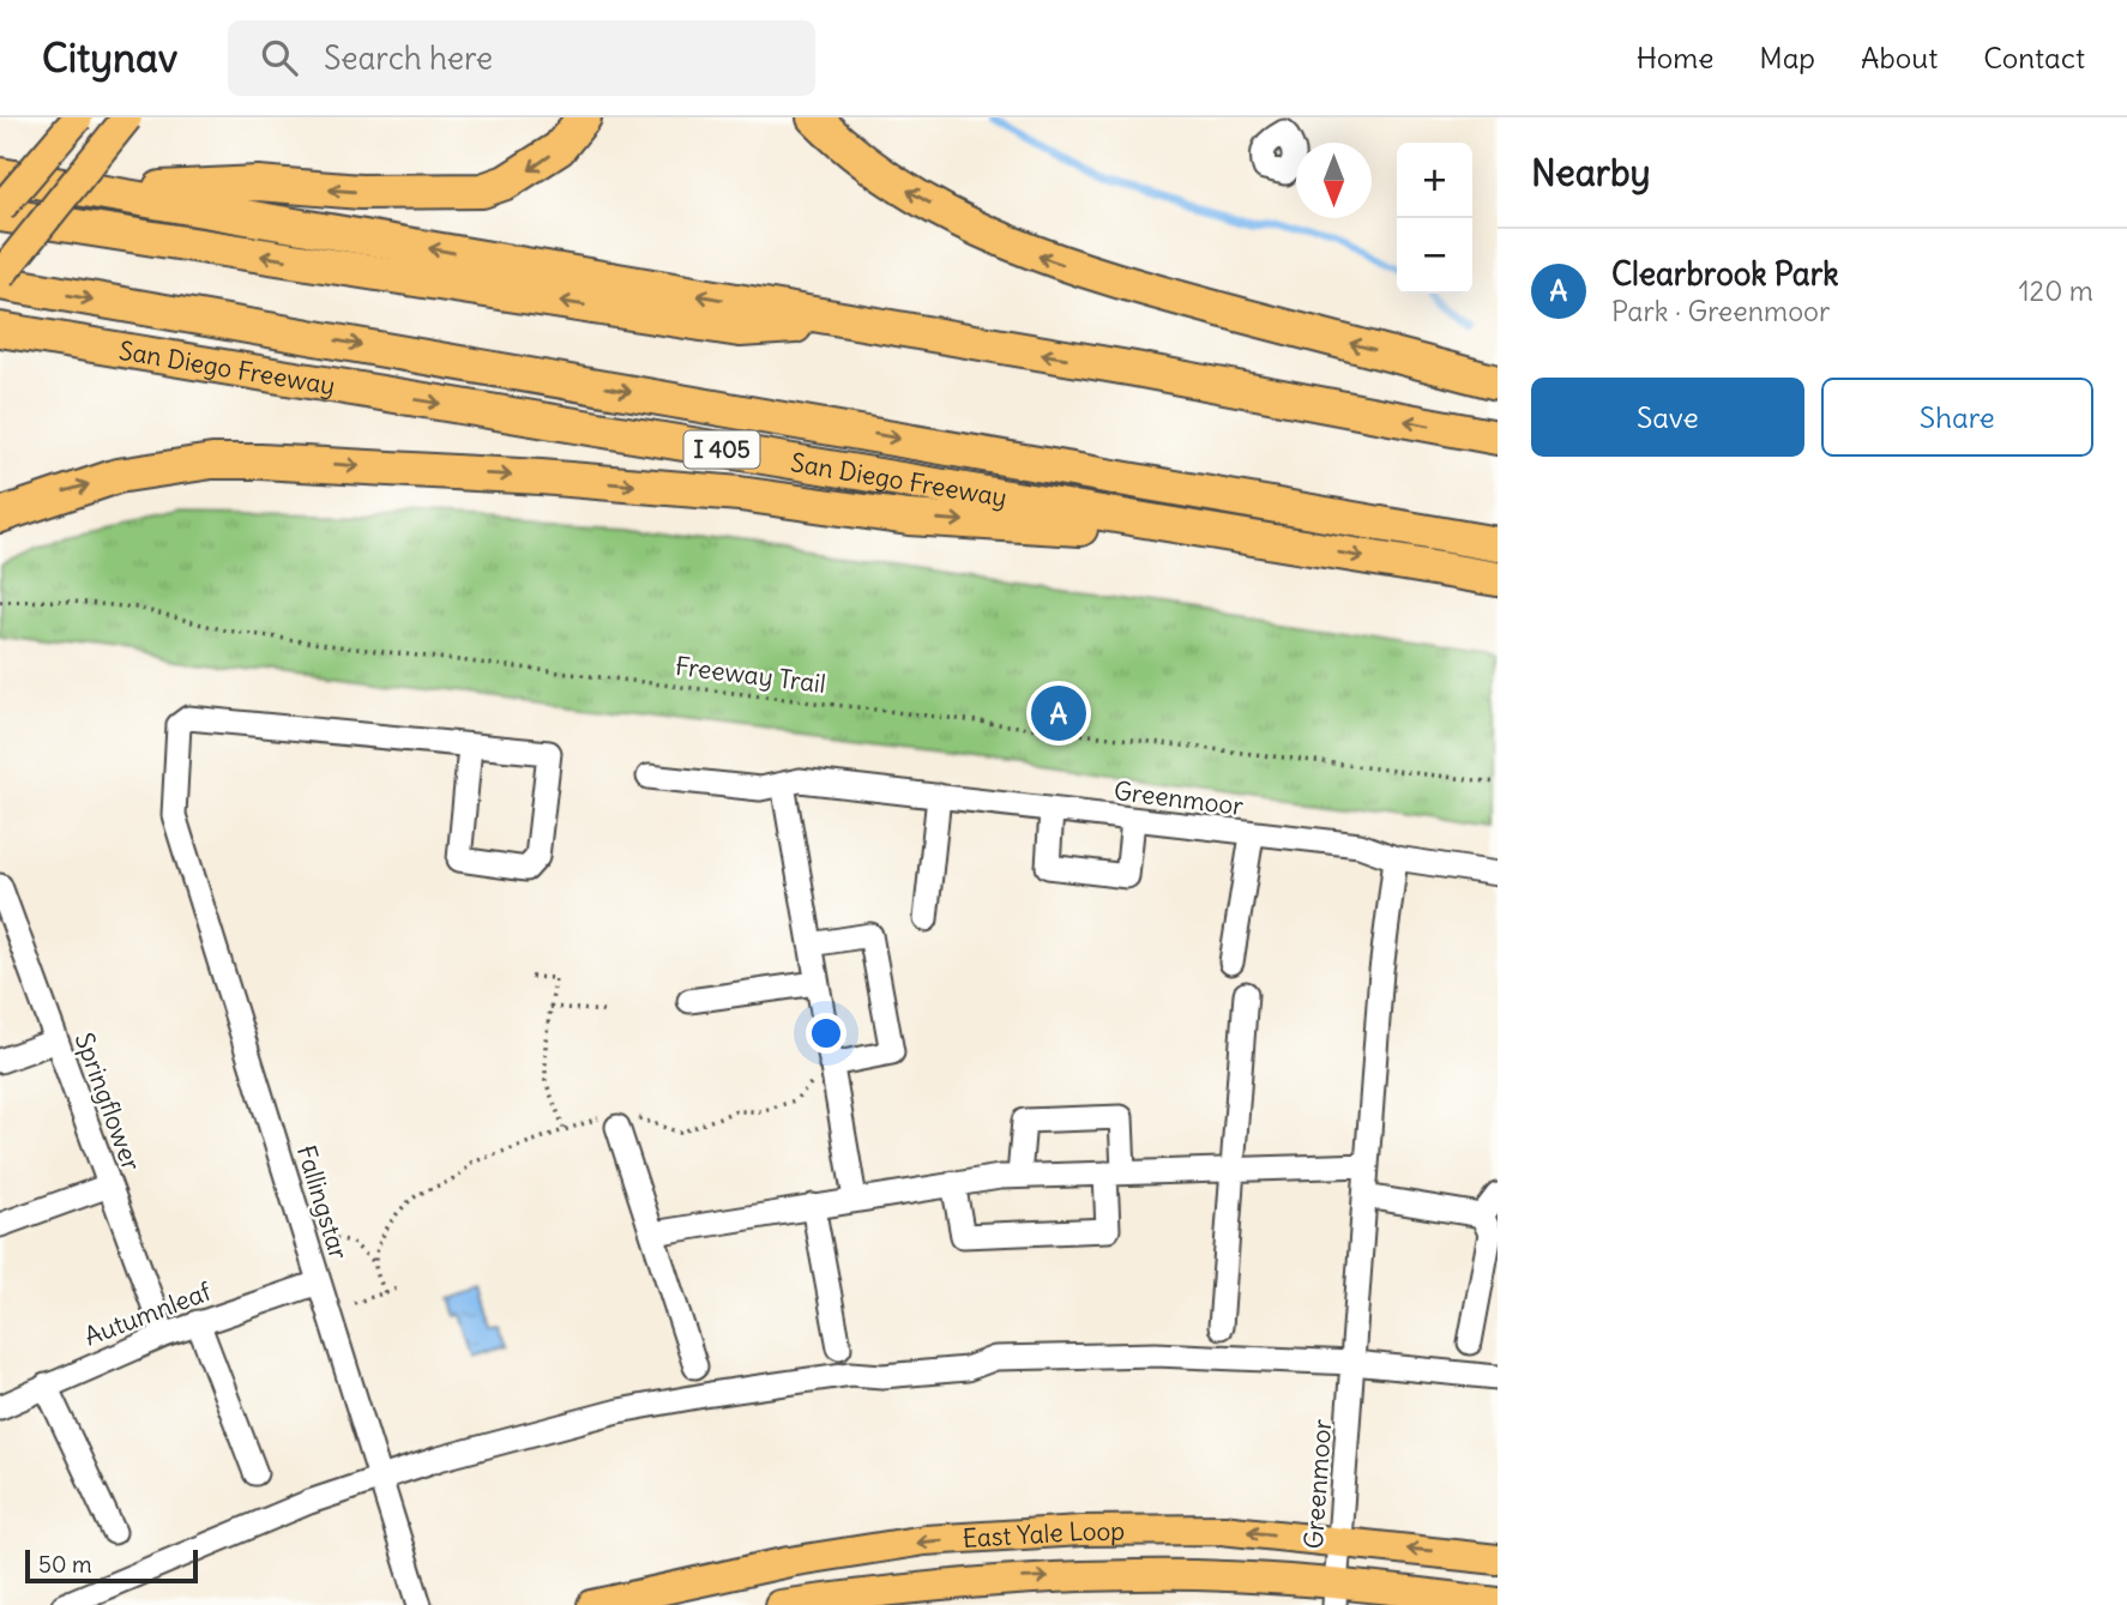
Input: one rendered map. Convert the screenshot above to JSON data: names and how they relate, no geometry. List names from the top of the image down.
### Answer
{
  "streets": {
    "highway": ["San Diego Freeway", "I 405"],
    "main road": ["East Yale Loop"],
    "street": [
      "Greenmoor",
      "Springflower",
      "Fallingstar",
      "Autumnleaf"
    ],
    "path": ["Freeway Trail"]
  },
  "crossings": [
    ["Greenmoor", "East Yale Loop"],
    ["Springflower", "Autumnleaf"],
    ["Fallingstar", "Autumnleaf"]
  ],
  "scale_bar": "50 m",
  "north": "bottom",
  "page": {
    "header": "Citynav",
    "search": "Search here",
    "nav": [
      "Home",
      "Map",
      "About",
      "Contact"
    ],
    "heading": "Nearby",
    "map_buttons": ["+", "−"],
    "list": [
      {
        "mark": "A",
        "name": "Clearbrook Park",
        "note": "Park · Greenmoor",
        "value": "120 m"
      }
    ],
    "buttons": ["Save", "Share"],
    "pins": "A",
    "scale": "50 m"
  }
}
